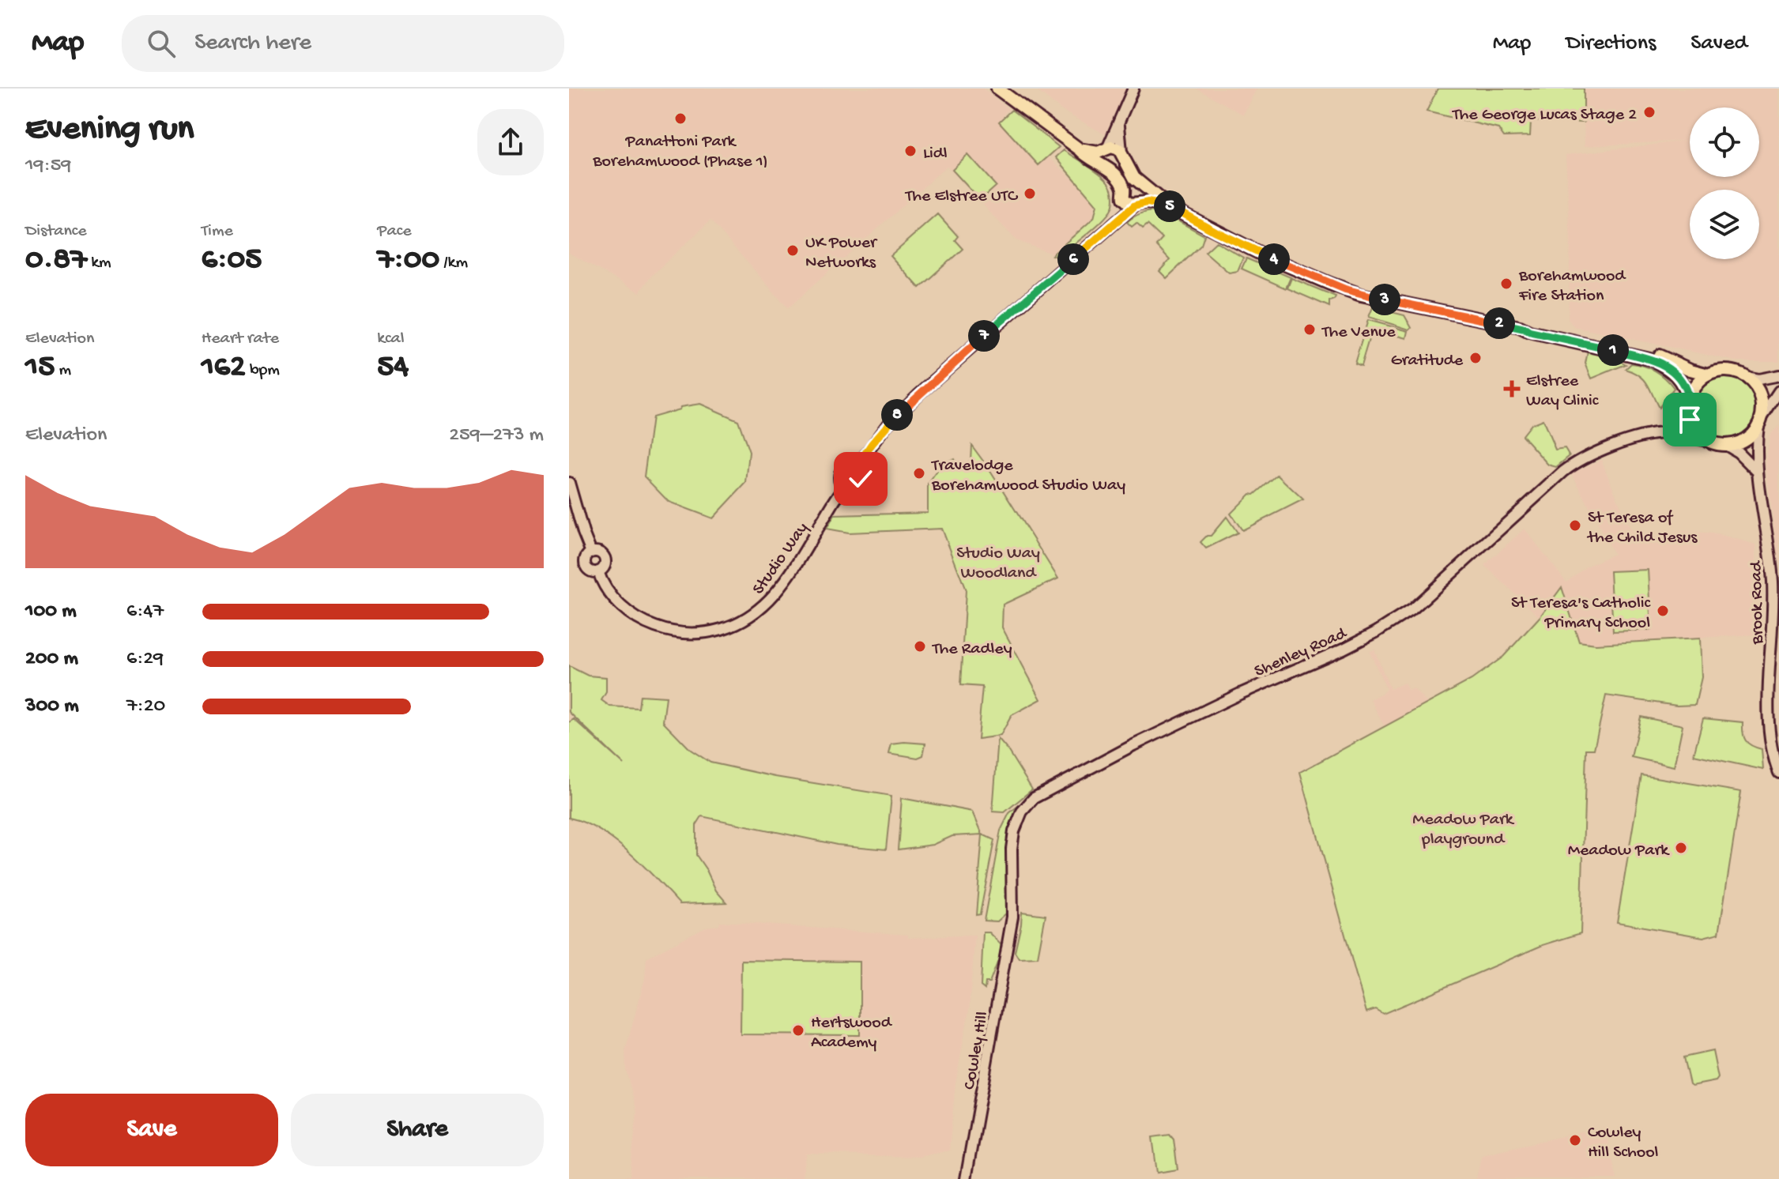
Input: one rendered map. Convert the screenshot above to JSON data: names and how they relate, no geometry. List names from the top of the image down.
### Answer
{
  "streets": {
    "street": [
      "Studio Way",
      "Brook Road",
      "Shenley Road",
      "Cowley Hill"
    ]
  },
  "crossings": [
    ["Brook Road", "Shenley Road"],
    ["Shenley Road", "Cowley Hill"]
  ],
  "parks": ["Studio Way Woodland", "Meadow Park playground"],
  "places": {
    "other": [
      "The George Lucas Stage 2",
      "Panattoni Park Borehamwood (Phase 1)",
      "Lidl",
      "The Elstree UTC",
      "UK Power Networks",
      "Borehamwood Fire Station",
      "The Venue",
      "Gratitude",
      "Travelodge Borehamwood Studio Way",
      "St Teresa of the Child Jesus",
      "St Teresa's Catholic Primary School",
      "The Radley",
      "Meadow Park",
      "Hertswood Academy",
      "Cowley Hill School"
    ],
    "health": ["Elstree Way Clinic"]
  },
  "page": {
    "header": "Map",
    "search": "Search here",
    "nav": ["Map", "Directions", "Saved"],
    "heading": ["Evening run", "19:59"],
    "pins": [
      "5",
      "4",
      "6",
      "3",
      "2",
      "7",
      "1",
      "8"
    ],
    "stats": [
      ["Distance", "0.87 km"],
      ["Time", "6:05"],
      ["Pace", "7:00 /km"],
      ["Elevation", "15 m"],
      ["Heart rate", "162 bpm"],
      ["kcal", "54"]
    ],
    "chart": ["Elevation", "259–273 m"],
    "list": [
      {
        "name": "100 m",
        "note": "6:47"
      },
      {
        "name": "200 m",
        "note": "6:29"
      },
      {
        "name": "300 m",
        "note": "7:20"
      }
    ],
    "buttons": ["Save", "Share"]
  }
}
